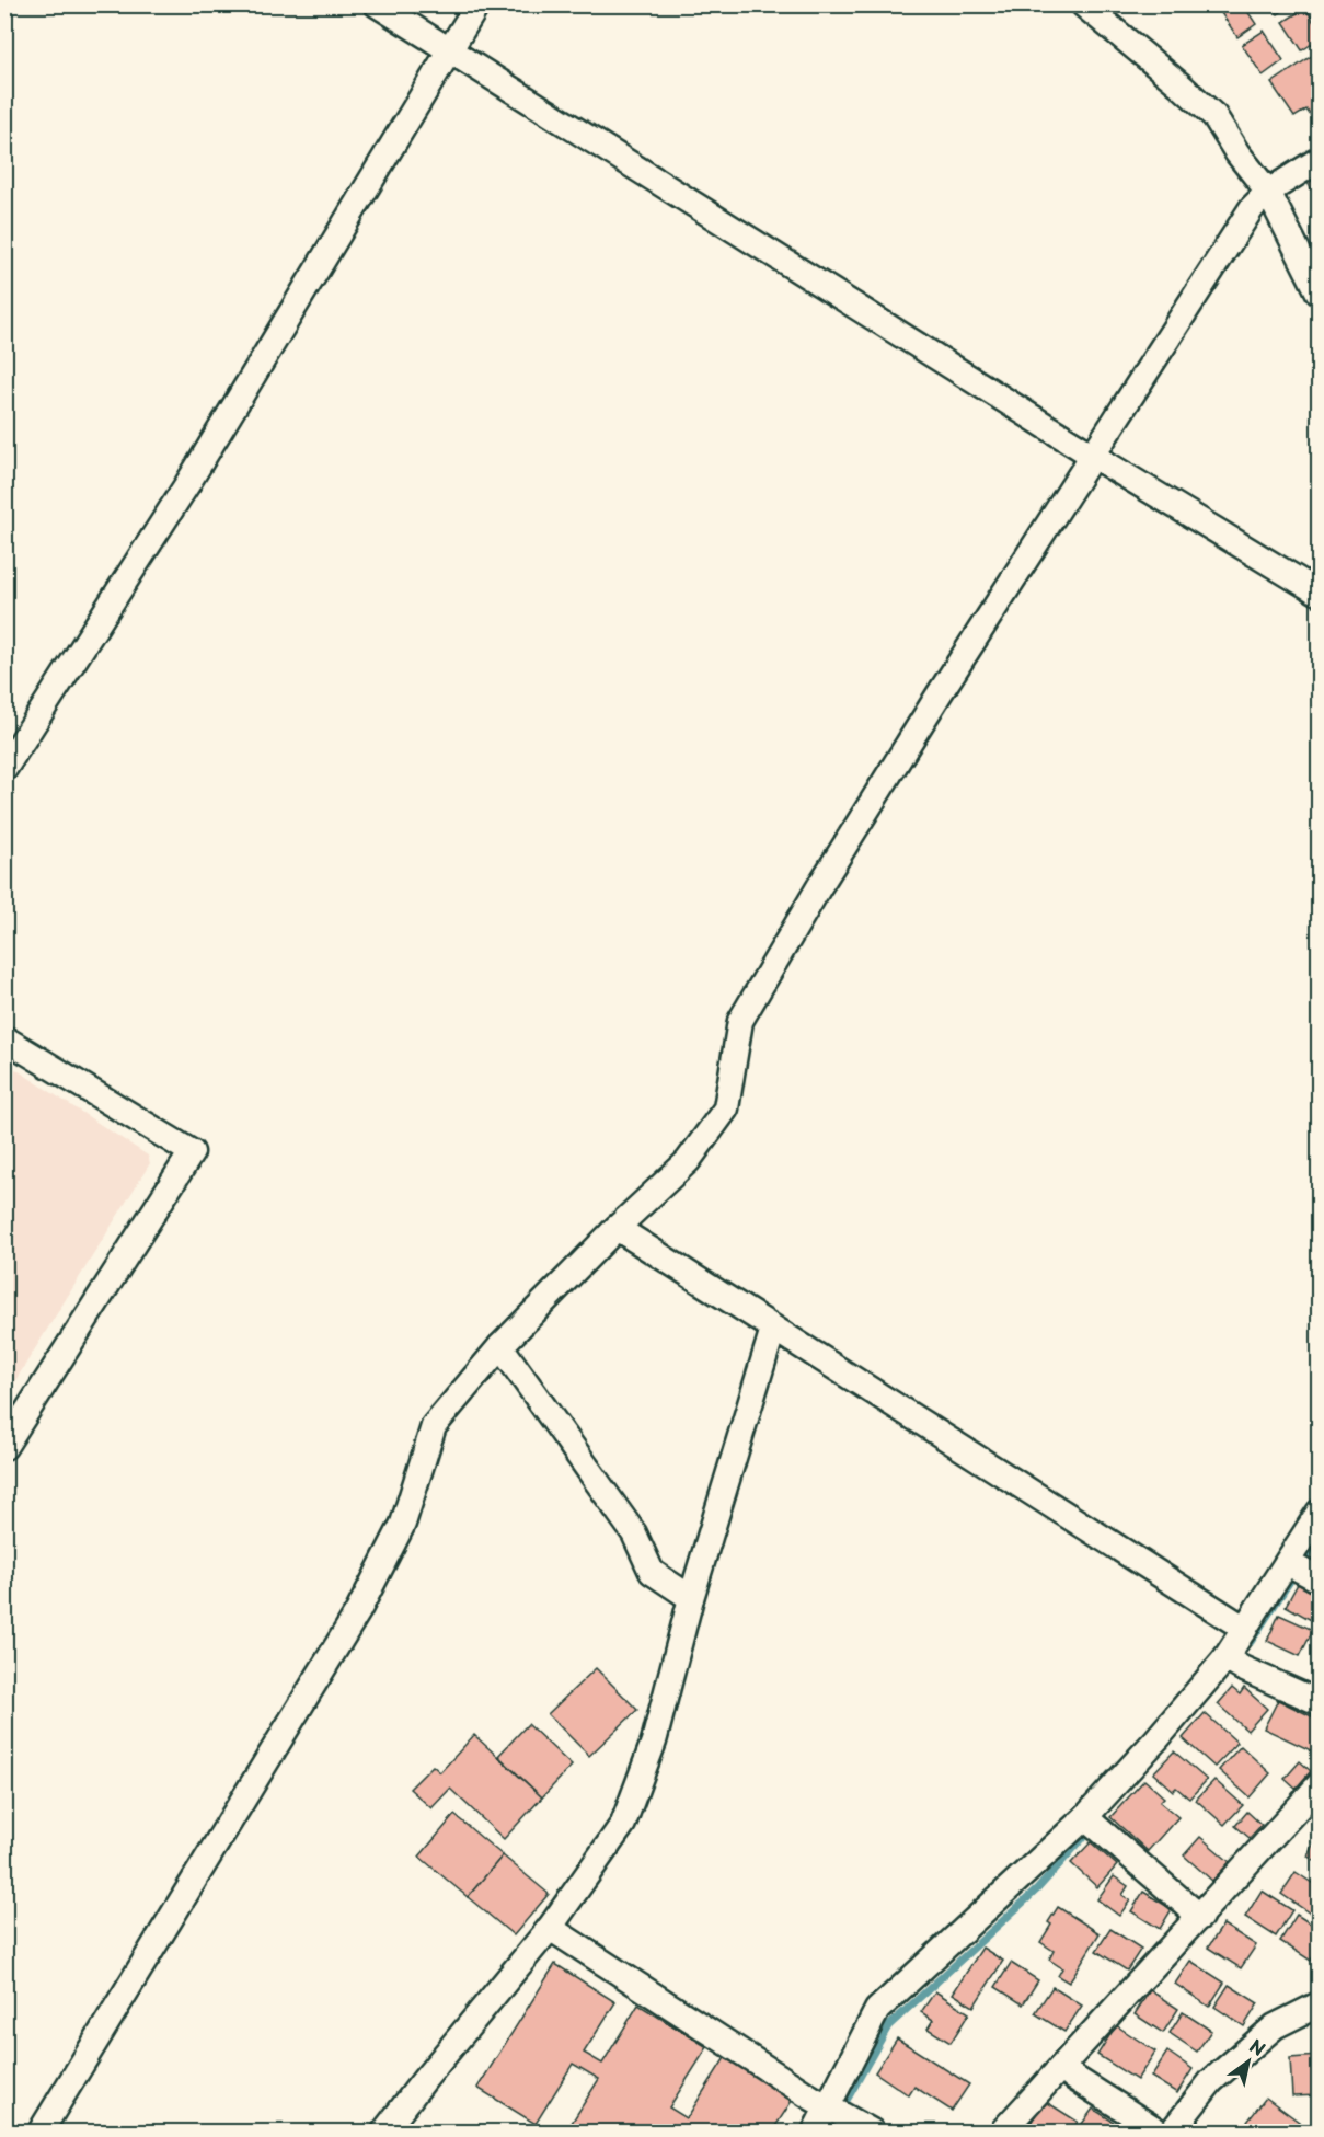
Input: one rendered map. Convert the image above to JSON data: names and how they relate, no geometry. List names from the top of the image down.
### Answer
{
  "north": "top right"
}
